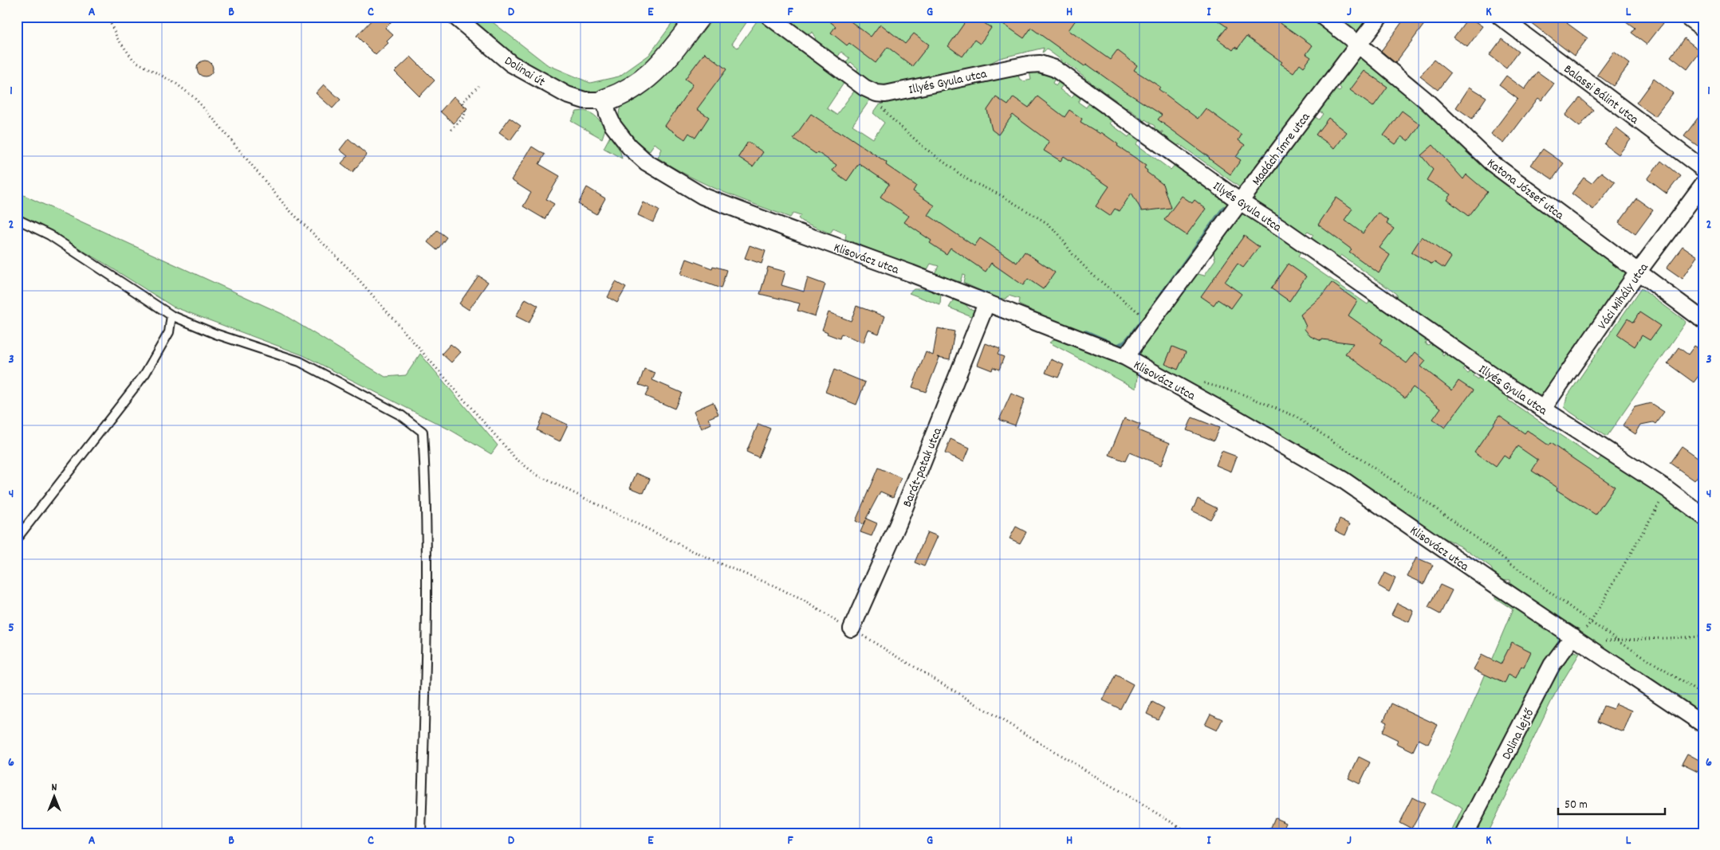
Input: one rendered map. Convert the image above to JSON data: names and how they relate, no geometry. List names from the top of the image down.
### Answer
{
  "streets": {
    "street": [
      "Dolinai út",
      "Illyés Gyula utca",
      "Balassi Bálint utca",
      "Madách Imre utca",
      "Katona József utca",
      "Klisovácz utca",
      "Váci Mihály utca",
      "Barát-patak utca",
      "Dolina lejtő"
    ]
  },
  "crossings": [
    ["Dolinai út", "Klisovácz utca"],
    ["Illyés Gyula utca", "Madách Imre utca"],
    ["Illyés Gyula utca", "Váci Mihály utca"],
    ["Madách Imre utca", "Katona József utca"],
    ["Madách Imre utca", "Klisovácz utca"],
    ["Katona József utca", "Váci Mihály utca"],
    ["Klisovácz utca", "Barát-patak utca"],
    ["Klisovácz utca", "Dolina lejtő"]
  ],
  "scale_bar": "50 m",
  "north": "top",
  "grid": {
    "columns": [
      "A",
      "B",
      "C",
      "D",
      "E",
      "F",
      "G",
      "H",
      "I",
      "J",
      "K",
      "L"
    ],
    "rows": [
      "1",
      "2",
      "3",
      "4",
      "5",
      "6"
    ]
  }
}
